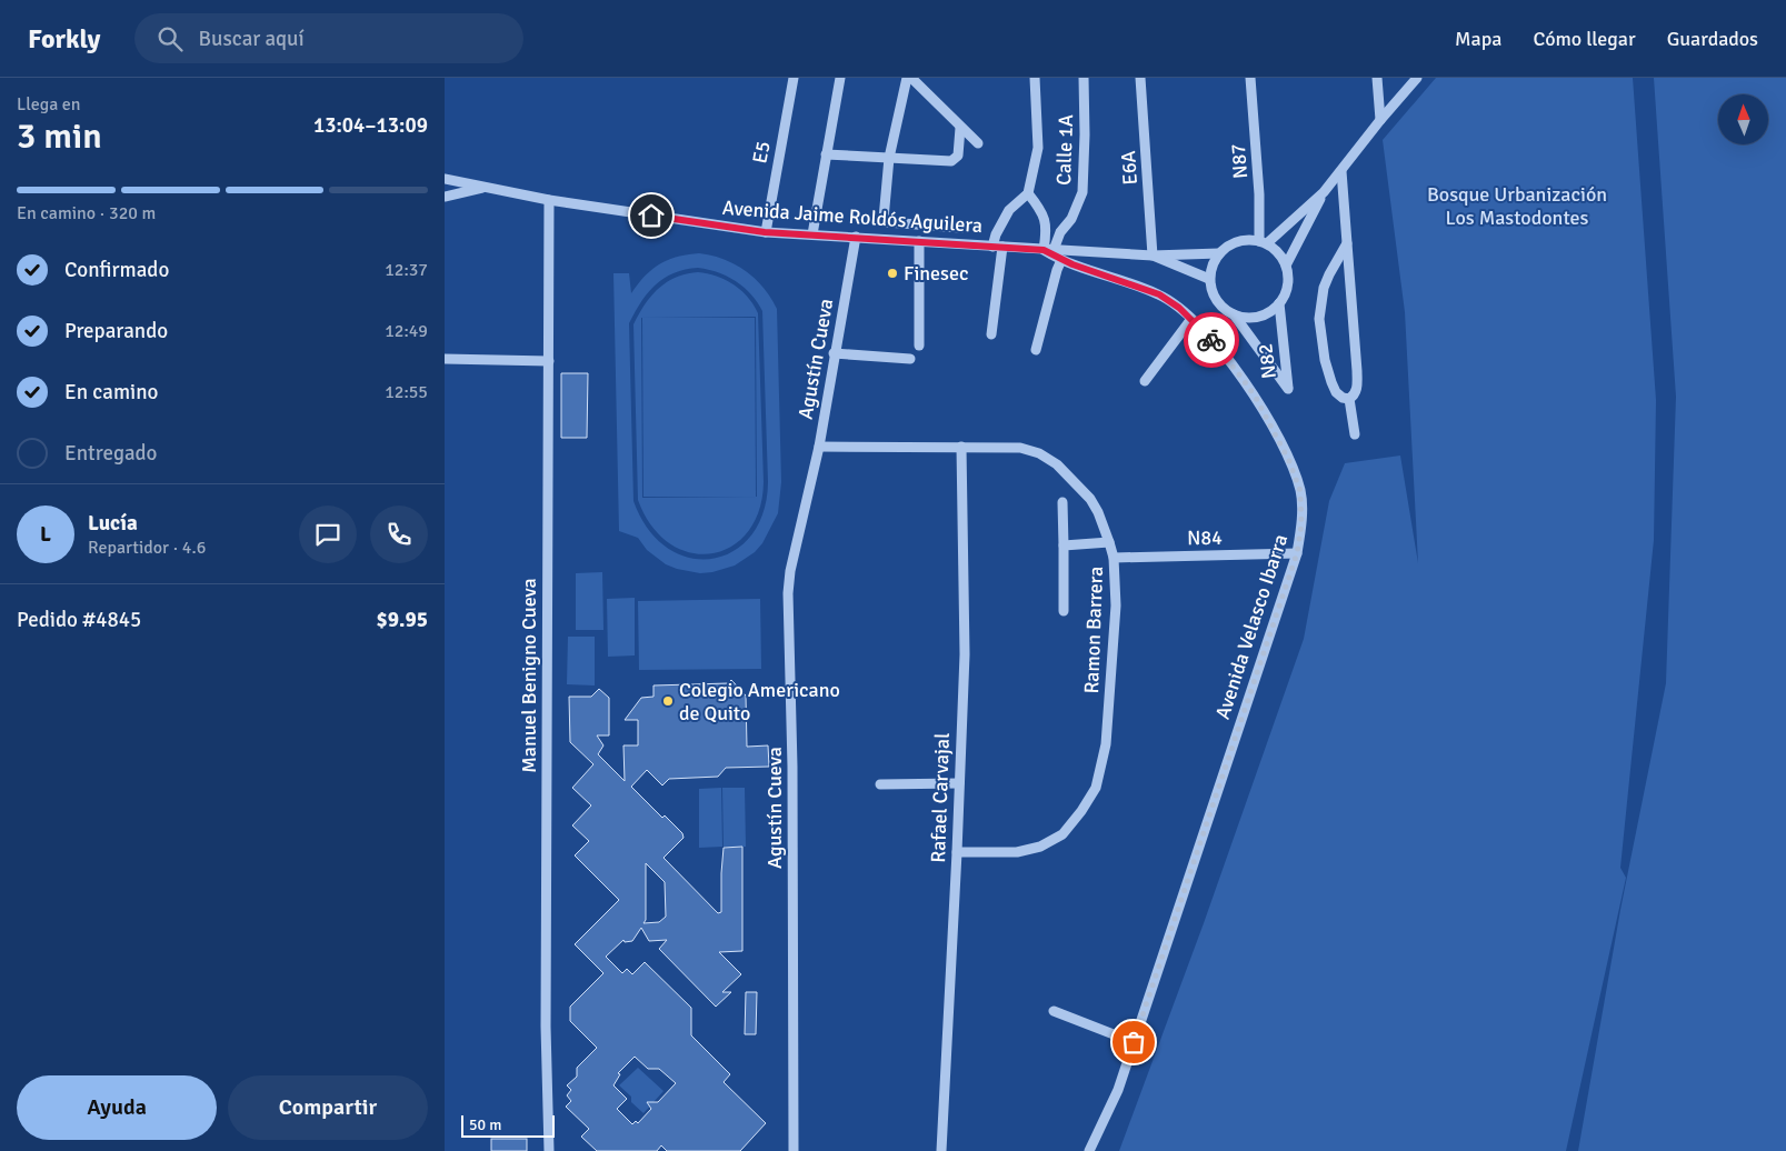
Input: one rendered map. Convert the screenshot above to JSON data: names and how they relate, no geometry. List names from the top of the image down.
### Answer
{
  "streets": {
    "street": [
      "Calle 1A",
      "E5",
      "N87",
      "E6A",
      "Avenida Jaime Roldós Aguilera",
      "Agustín Cueva",
      "N82",
      "N84",
      "Avenida Velasco Ibarra",
      "Ramon Barrera",
      "Manuel Benigno Cueva",
      "Rafael Carvajal"
    ]
  },
  "crossings": [
    ["Calle 1A", "Avenida Jaime Roldós Aguilera"],
    ["Calle 1A", "Avenida Velasco Ibarra"],
    ["E5", "Avenida Jaime Roldós Aguilera"],
    ["N87", "Avenida Jaime Roldós Aguilera"],
    ["N87", "N82"],
    ["E6A", "Avenida Jaime Roldós Aguilera"],
    ["Avenida Jaime Roldós Aguilera", "Agustín Cueva"],
    ["Avenida Jaime Roldós Aguilera", "N82"],
    ["Avenida Jaime Roldós Aguilera", "Avenida Velasco Ibarra"],
    ["Avenida Jaime Roldós Aguilera", "Manuel Benigno Cueva"],
    ["Agustín Cueva", "Ramon Barrera"],
    ["N84", "Avenida Velasco Ibarra"],
    ["N84", "Ramon Barrera"],
    ["Ramon Barrera", "Rafael Carvajal"]
  ],
  "parks": ["Bosque Urbanización Los Mastodontes"],
  "places": ["Finesec", "Colegio Americano de Quito"],
  "scale_bar": "50 m",
  "north": "top",
  "page": {
    "header": "Forkly",
    "search": "Buscar aquí",
    "nav": ["Mapa", "Cómo llegar", "Guardados"],
    "heading": ["3 min", "Llega en", "13:04–13:09"],
    "panel": [
      "Lucía",
      "Repartidor · 4.6",
      "Pedido #4845",
      "$9.95"
    ],
    "bar": "En camino · 320 m",
    "list": [
      ["Confirmado", "12:37"],
      ["Preparando", "12:49"],
      ["En camino", "12:55"],
      "Entregado"
    ],
    "round": "L",
    "buttons": ["Ayuda", "Compartir"],
    "scale": "50 m"
  }
}
